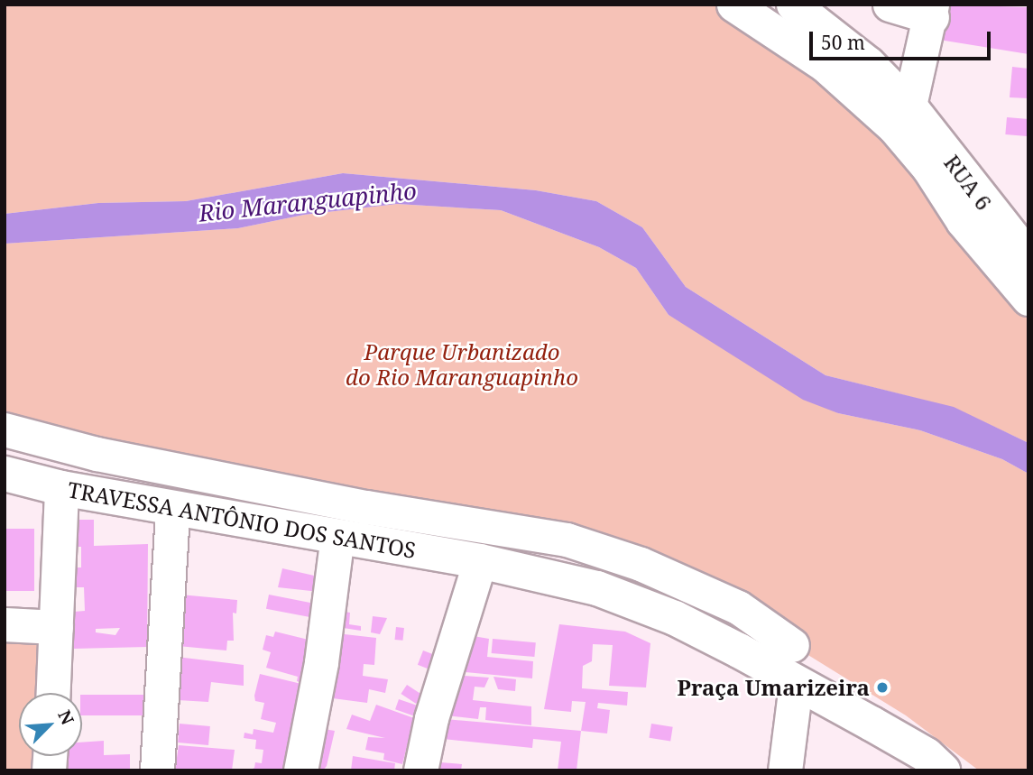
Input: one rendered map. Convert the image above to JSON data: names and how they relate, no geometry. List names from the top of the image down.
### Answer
{
  "streets": {
    "main road": ["TRAVESSA ANTÔNIO DOS SANTOS"],
    "street": ["RUA 6"]
  },
  "water": ["Rio Maranguapinho"],
  "parks": ["Parque Urbanizado do Rio Maranguapinho"],
  "places": ["Praça Umarizeira"],
  "scale_bar": "50 m",
  "north": "top right"
}
